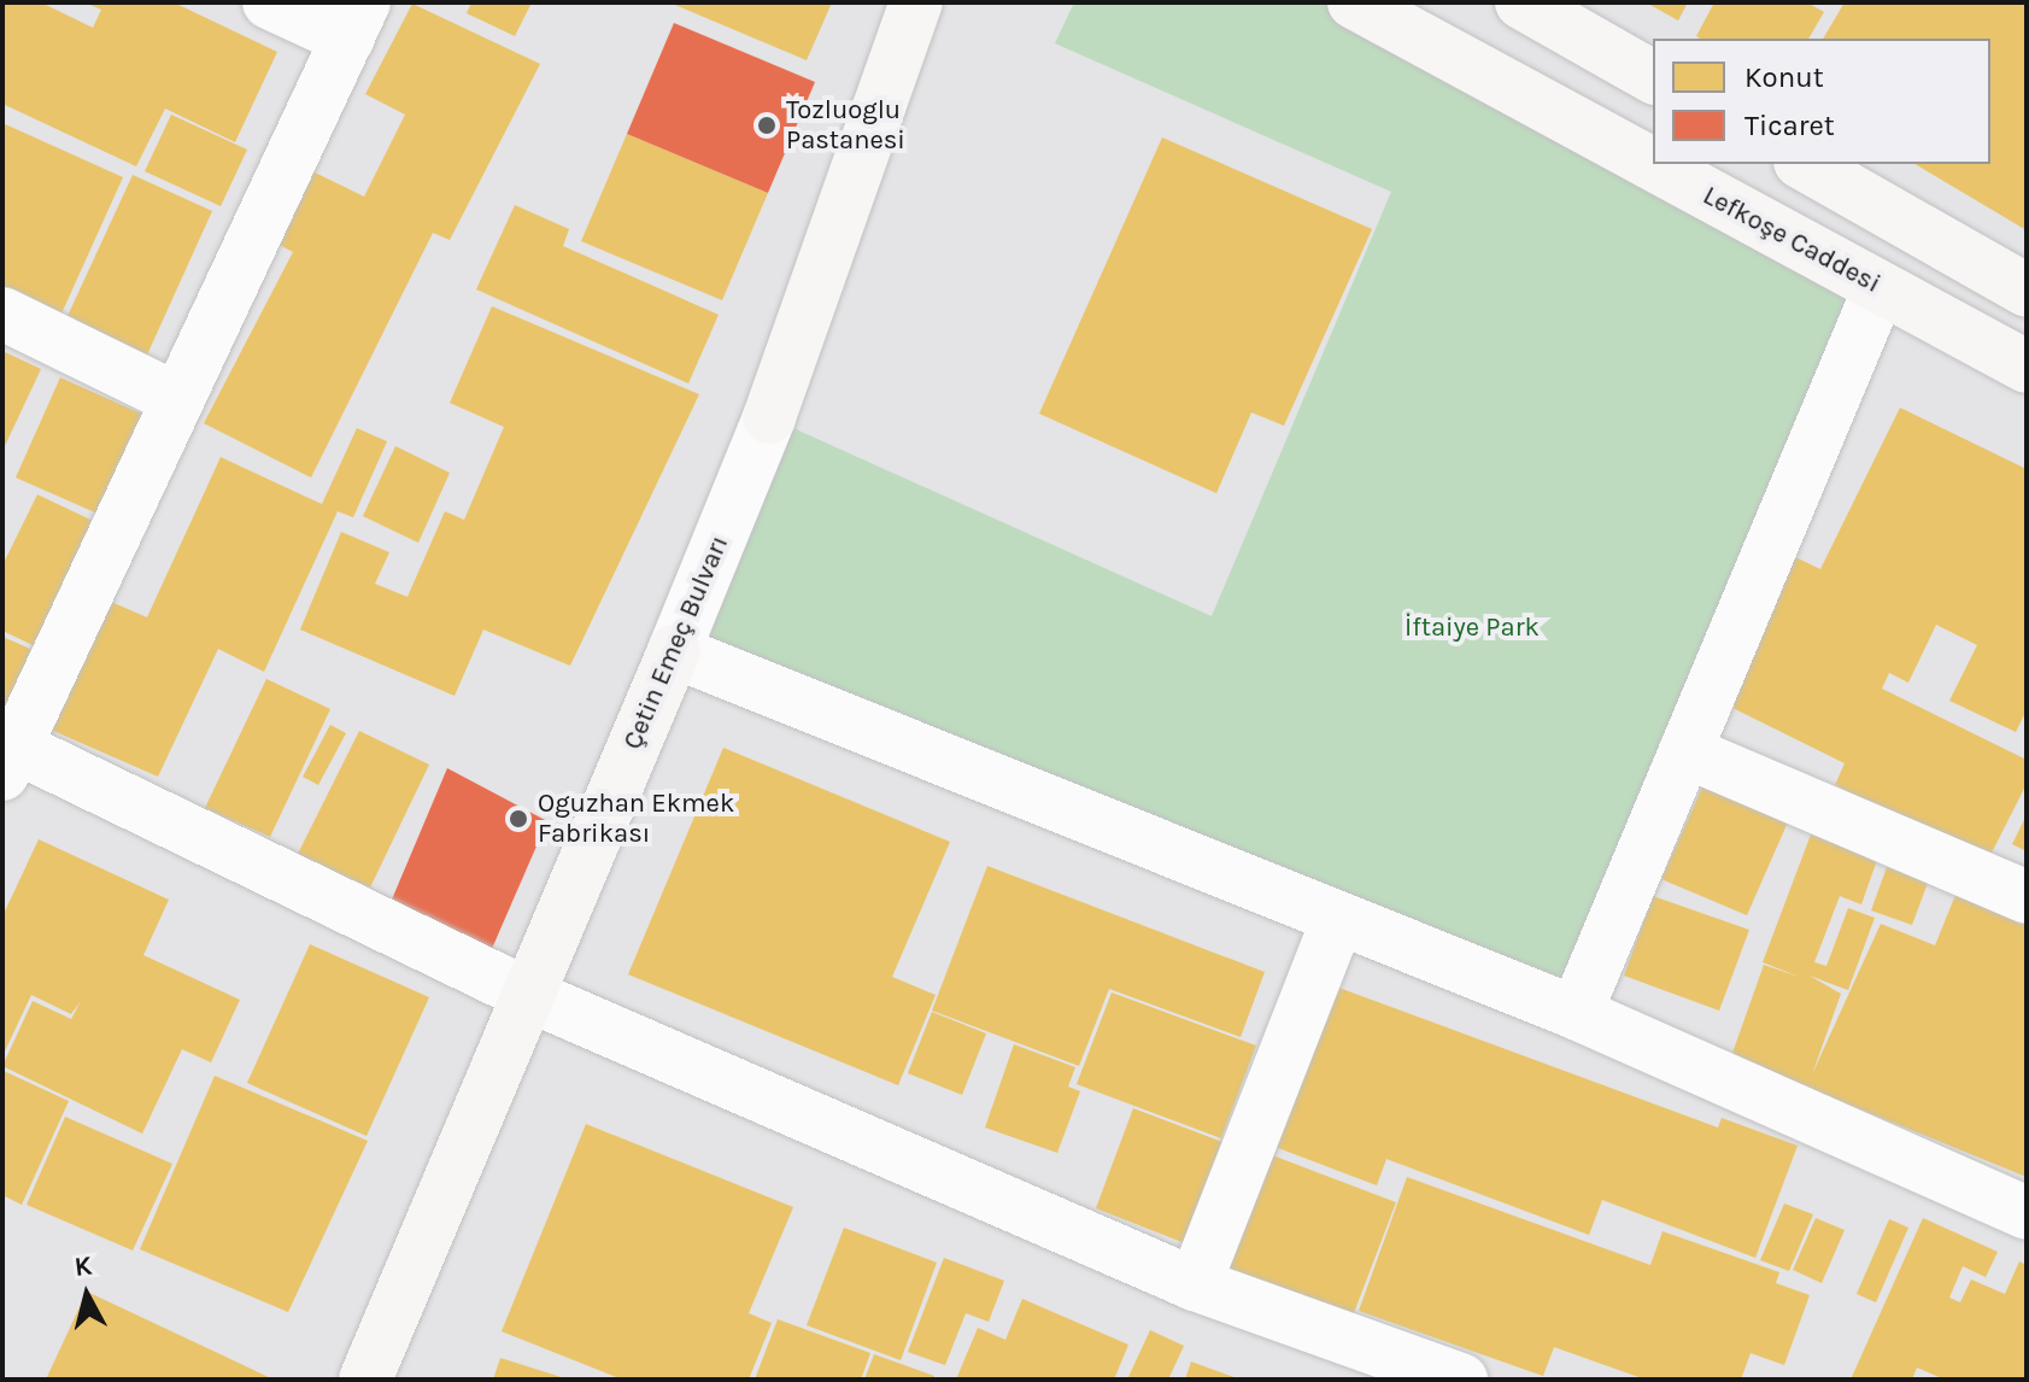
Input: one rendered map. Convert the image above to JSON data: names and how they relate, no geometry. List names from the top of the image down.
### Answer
{
  "streets": {
    "main road": ["Lefkoşe Caddesi", "Çetin Emeç Bulvarı"]
  },
  "parks": ["İftaiye Park"],
  "places": ["Tozluoglu Pastanesi", "Oguzhan Ekmek Fabrikası"],
  "legend": ["Konut", "Ticaret"],
  "north": "top"
}
